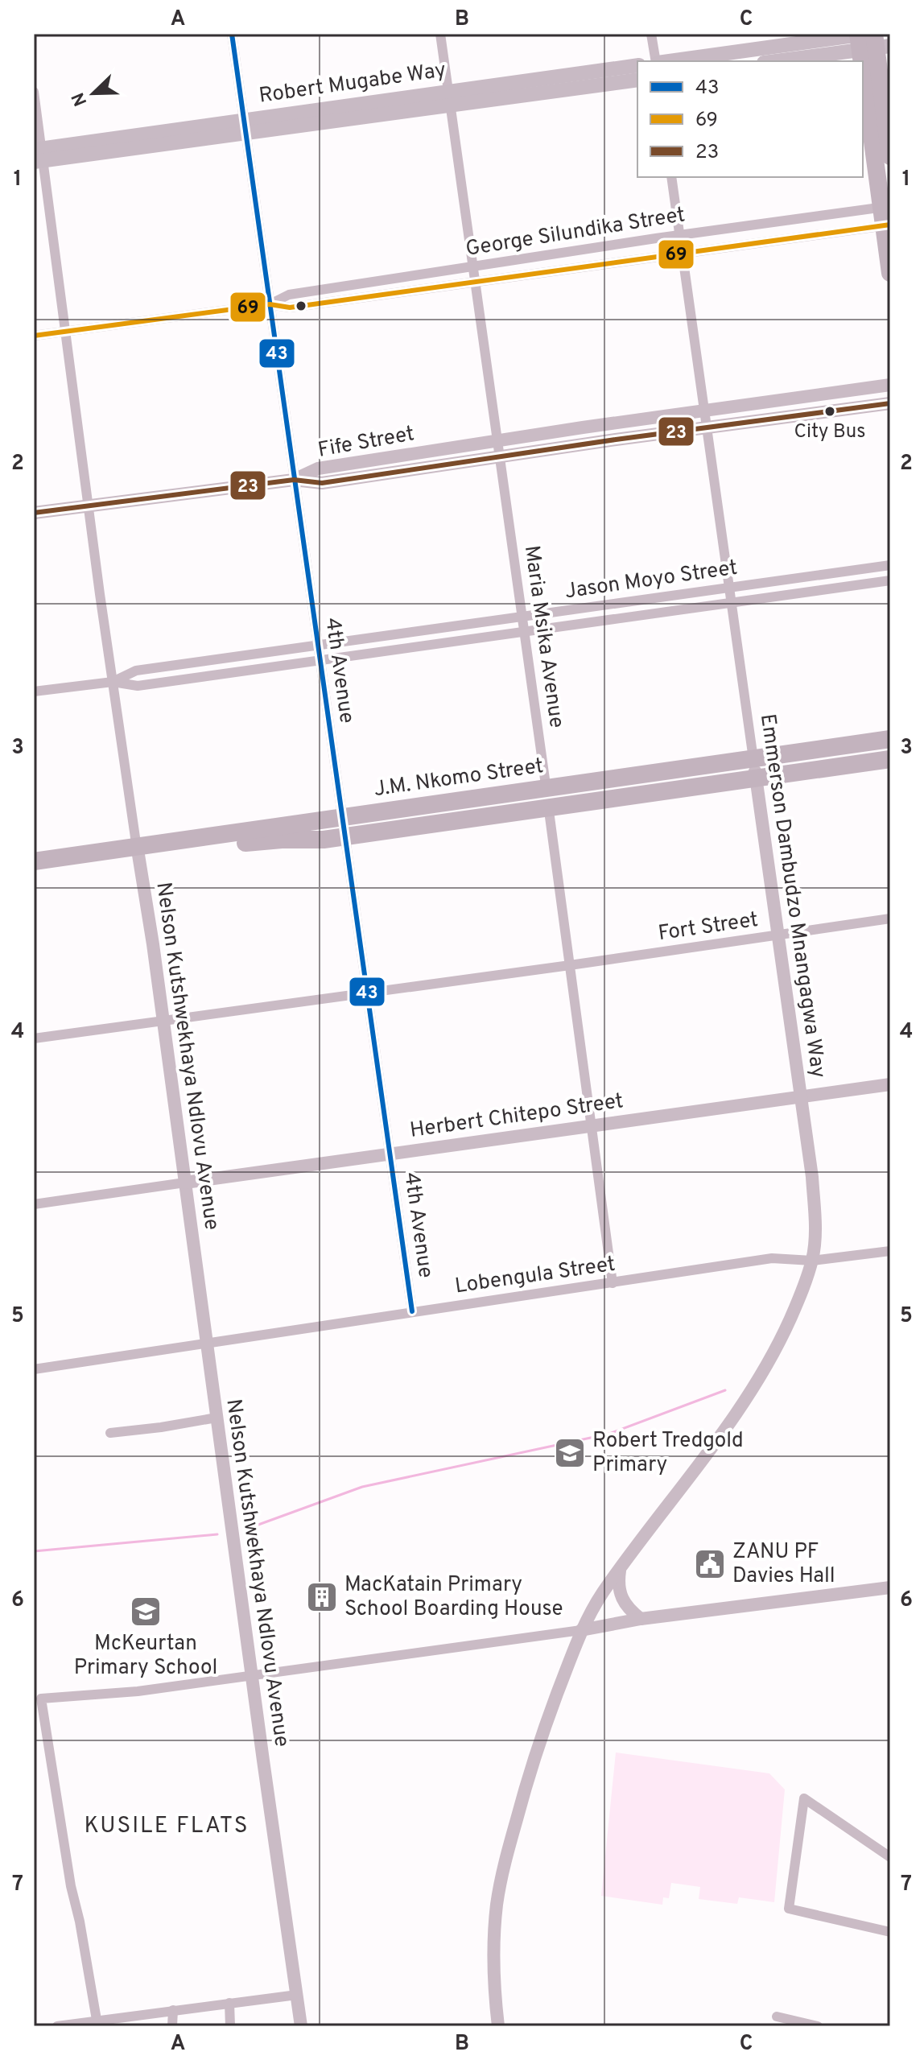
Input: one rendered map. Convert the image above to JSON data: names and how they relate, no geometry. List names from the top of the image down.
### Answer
{
  "streets": {
    "highway": ["J.M. Nkomo Street"],
    "main road": ["Robert Mugabe Way"],
    "street": [
      "George Silundika Street",
      "Fife Street",
      "Jason Moyo Street",
      "Maria Msika Avenue",
      "4th Avenue",
      "Emmerson Dambudzo Mnangagwa Way",
      "Fort Street",
      "Nelson Kutshwekhaya Ndlovu Avenue",
      "Herbert Chitepo Street",
      "Lobengula Street"
    ]
  },
  "crossings": [
    ["Robert Mugabe Way", "Maria Msika Avenue"],
    ["Robert Mugabe Way", "4th Avenue"],
    ["Robert Mugabe Way", "Nelson Kutshwekhaya Ndlovu Avenue"],
    ["George Silundika Street", "Maria Msika Avenue"],
    ["George Silundika Street", "4th Avenue"],
    ["George Silundika Street", "Emmerson Dambudzo Mnangagwa Way"],
    ["George Silundika Street", "Nelson Kutshwekhaya Ndlovu Avenue"],
    ["Fife Street", "Maria Msika Avenue"],
    ["Fife Street", "4th Avenue"],
    ["Fife Street", "Emmerson Dambudzo Mnangagwa Way"],
    ["Jason Moyo Street", "Maria Msika Avenue"],
    ["Jason Moyo Street", "4th Avenue"],
    ["Jason Moyo Street", "Emmerson Dambudzo Mnangagwa Way"],
    ["Jason Moyo Street", "Nelson Kutshwekhaya Ndlovu Avenue"],
    ["Maria Msika Avenue", "J.M. Nkomo Street"],
    ["Maria Msika Avenue", "Fort Street"],
    ["Maria Msika Avenue", "Herbert Chitepo Street"],
    ["Maria Msika Avenue", "Lobengula Street"],
    ["4th Avenue", "J.M. Nkomo Street"],
    ["4th Avenue", "Fort Street"],
    ["4th Avenue", "Herbert Chitepo Street"],
    ["4th Avenue", "Lobengula Street"],
    ["J.M. Nkomo Street", "Emmerson Dambudzo Mnangagwa Way"],
    ["J.M. Nkomo Street", "Nelson Kutshwekhaya Ndlovu Avenue"],
    ["Emmerson Dambudzo Mnangagwa Way", "Fort Street"],
    ["Emmerson Dambudzo Mnangagwa Way", "Herbert Chitepo Street"],
    ["Emmerson Dambudzo Mnangagwa Way", "Lobengula Street"],
    ["Fort Street", "Nelson Kutshwekhaya Ndlovu Avenue"],
    ["Nelson Kutshwekhaya Ndlovu Avenue", "Herbert Chitepo Street"],
    ["Nelson Kutshwekhaya Ndlovu Avenue", "Lobengula Street"]
  ],
  "districts": ["KUSILE FLATS"],
  "places": {
    "other": ["City Bus"],
    "school or university": ["Robert Tredgold Primary", "McKeurtan Primary School"],
    "public building": ["ZANU PF Davies Hall"],
    "building": ["MacKatain Primary School Boarding House"]
  },
  "lines": ["transit line 43", "transit line 69", "transit line 23"],
  "legend": ["43", "69", "23"],
  "north": "bottom left",
  "grid": {
    "columns": ["A", "B", "C"],
    "rows": [
      "1",
      "2",
      "3",
      "4",
      "5",
      "6",
      "7"
    ]
  }
}
